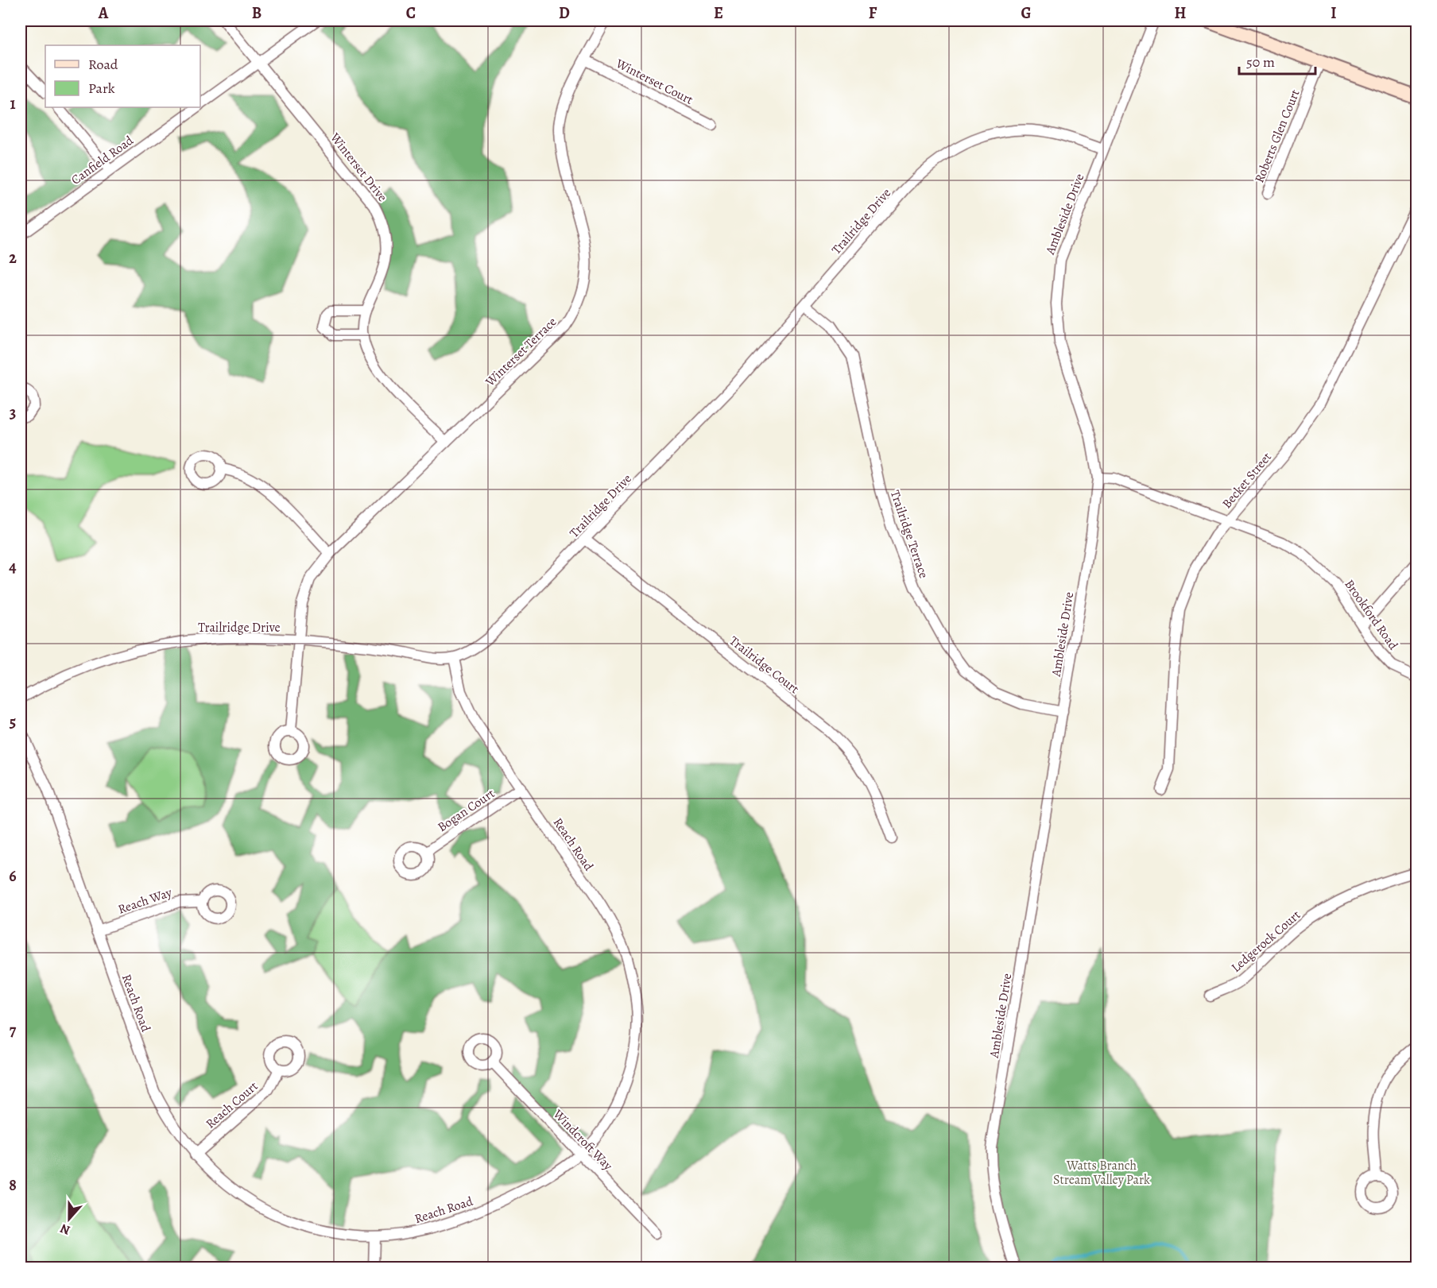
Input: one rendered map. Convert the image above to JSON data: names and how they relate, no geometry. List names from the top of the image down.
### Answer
{
  "streets": {
    "street": [
      "Winterset Court",
      "Roberts Glen Court",
      "Canfield Road",
      "Winterset Drive",
      "Ambleside Drive",
      "Trailridge Drive",
      "Winterset Terrace",
      "Becket Street",
      "Trailridge Terrace",
      "Brookford Road",
      "Trailridge Court",
      "Bogan Court",
      "Reach Road",
      "Reach Way",
      "Ledgerock Court",
      "Reach Court",
      "Windcroft Way"
    ]
  },
  "crossings": [
    ["Winterset Court", "Winterset Terrace"],
    ["Canfield Road", "Winterset Drive"],
    ["Winterset Drive", "Winterset Terrace"],
    ["Ambleside Drive", "Trailridge Drive"],
    ["Ambleside Drive", "Trailridge Terrace"],
    ["Ambleside Drive", "Brookford Road"],
    ["Trailridge Drive", "Winterset Terrace"],
    ["Trailridge Drive", "Trailridge Terrace"],
    ["Trailridge Drive", "Trailridge Court"],
    ["Trailridge Drive", "Reach Road"],
    ["Becket Street", "Brookford Road"],
    ["Bogan Court", "Reach Road"],
    ["Reach Road", "Reach Way"],
    ["Reach Road", "Reach Court"],
    ["Reach Road", "Windcroft Way"]
  ],
  "parks": ["Watts Branch Stream Valley Park"],
  "legend": ["Road", "Park"],
  "scale_bar": "50 m",
  "north": "bottom",
  "grid": {
    "columns": [
      "A",
      "B",
      "C",
      "D",
      "E",
      "F",
      "G",
      "H",
      "I"
    ],
    "rows": [
      "1",
      "2",
      "3",
      "4",
      "5",
      "6",
      "7",
      "8"
    ]
  }
}
